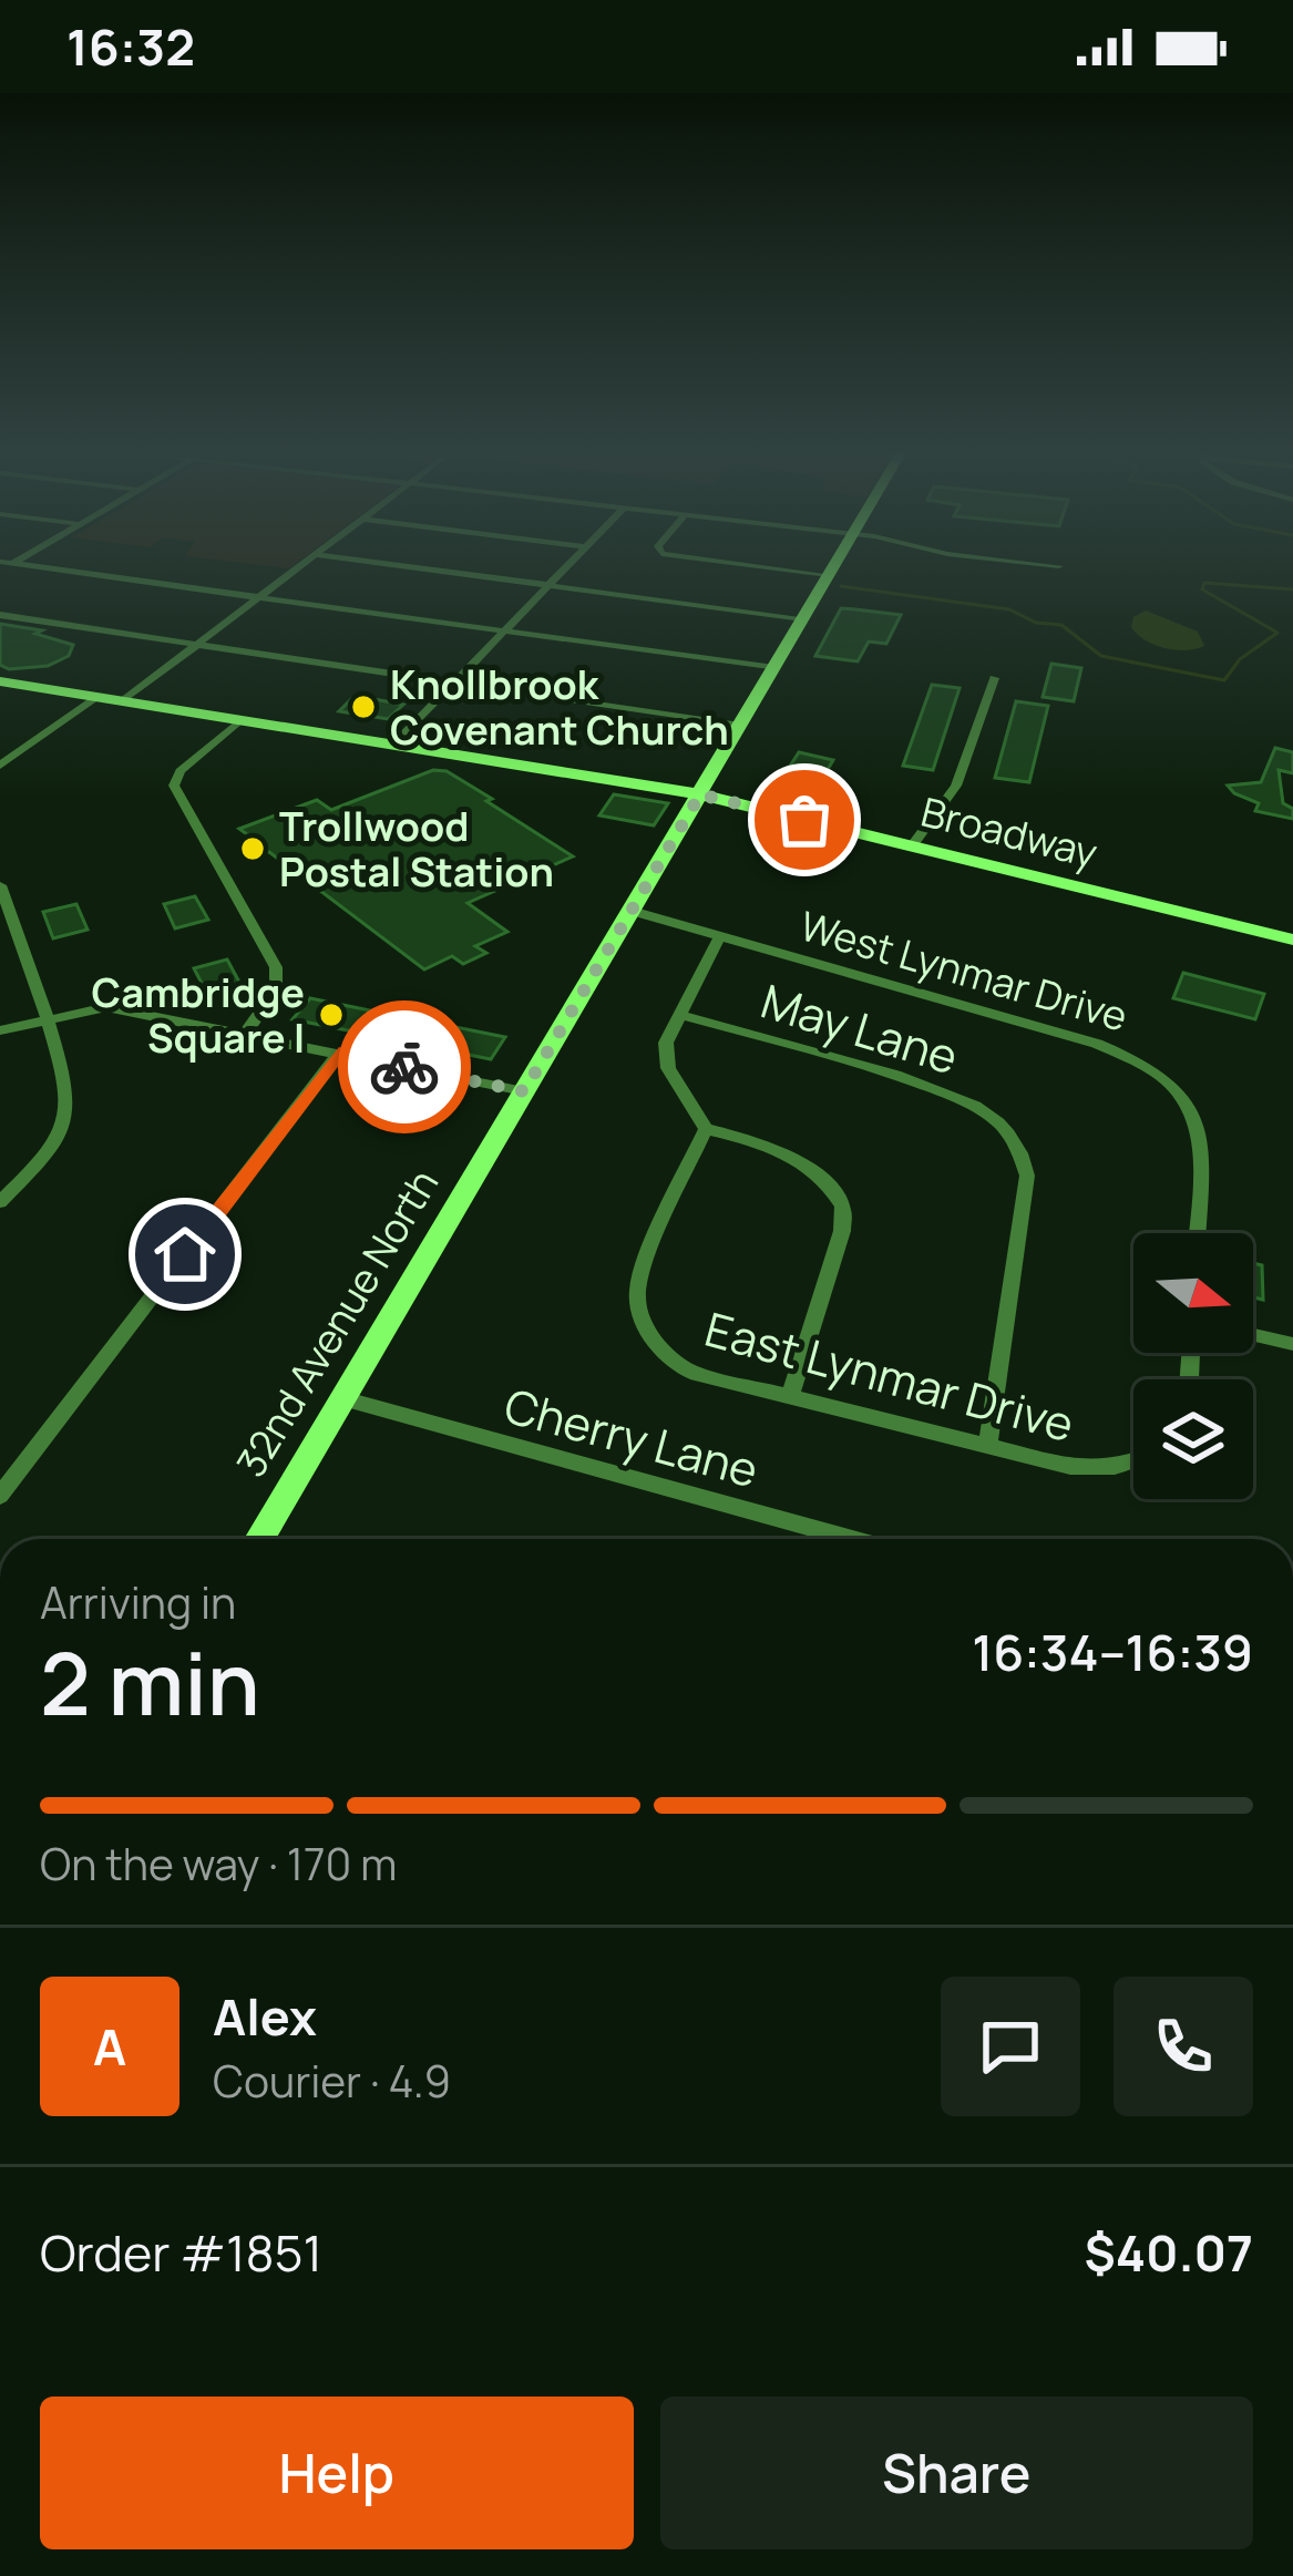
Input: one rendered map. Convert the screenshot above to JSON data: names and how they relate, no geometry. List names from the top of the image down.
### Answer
{
  "streets": {
    "street": [
      "Broadway",
      "West Lynmar Drive",
      "May Lane",
      "32nd Avenue North",
      "East Lynmar Drive",
      "Cherry Lane"
    ]
  },
  "crossings": [
    ["Broadway", "32nd Avenue North"],
    ["West Lynmar Drive", "32nd Avenue North"],
    ["May Lane", "East Lynmar Drive"],
    ["32nd Avenue North", "Cherry Lane"]
  ],
  "places": ["Knollbrook Covenant Church", "Trollwood Postal Station", "Cambridge Square I"],
  "north": "right",
  "page": {
    "status": "16:32",
    "heading": ["2 min", "Arriving in", "16:34–16:39"],
    "panel": [
      "Alex",
      "Courier · 4.9",
      "Order #1851",
      "$40.07"
    ],
    "bar": "On the way · 170 m",
    "round": "A",
    "buttons": ["Help", "Share"]
  }
}
